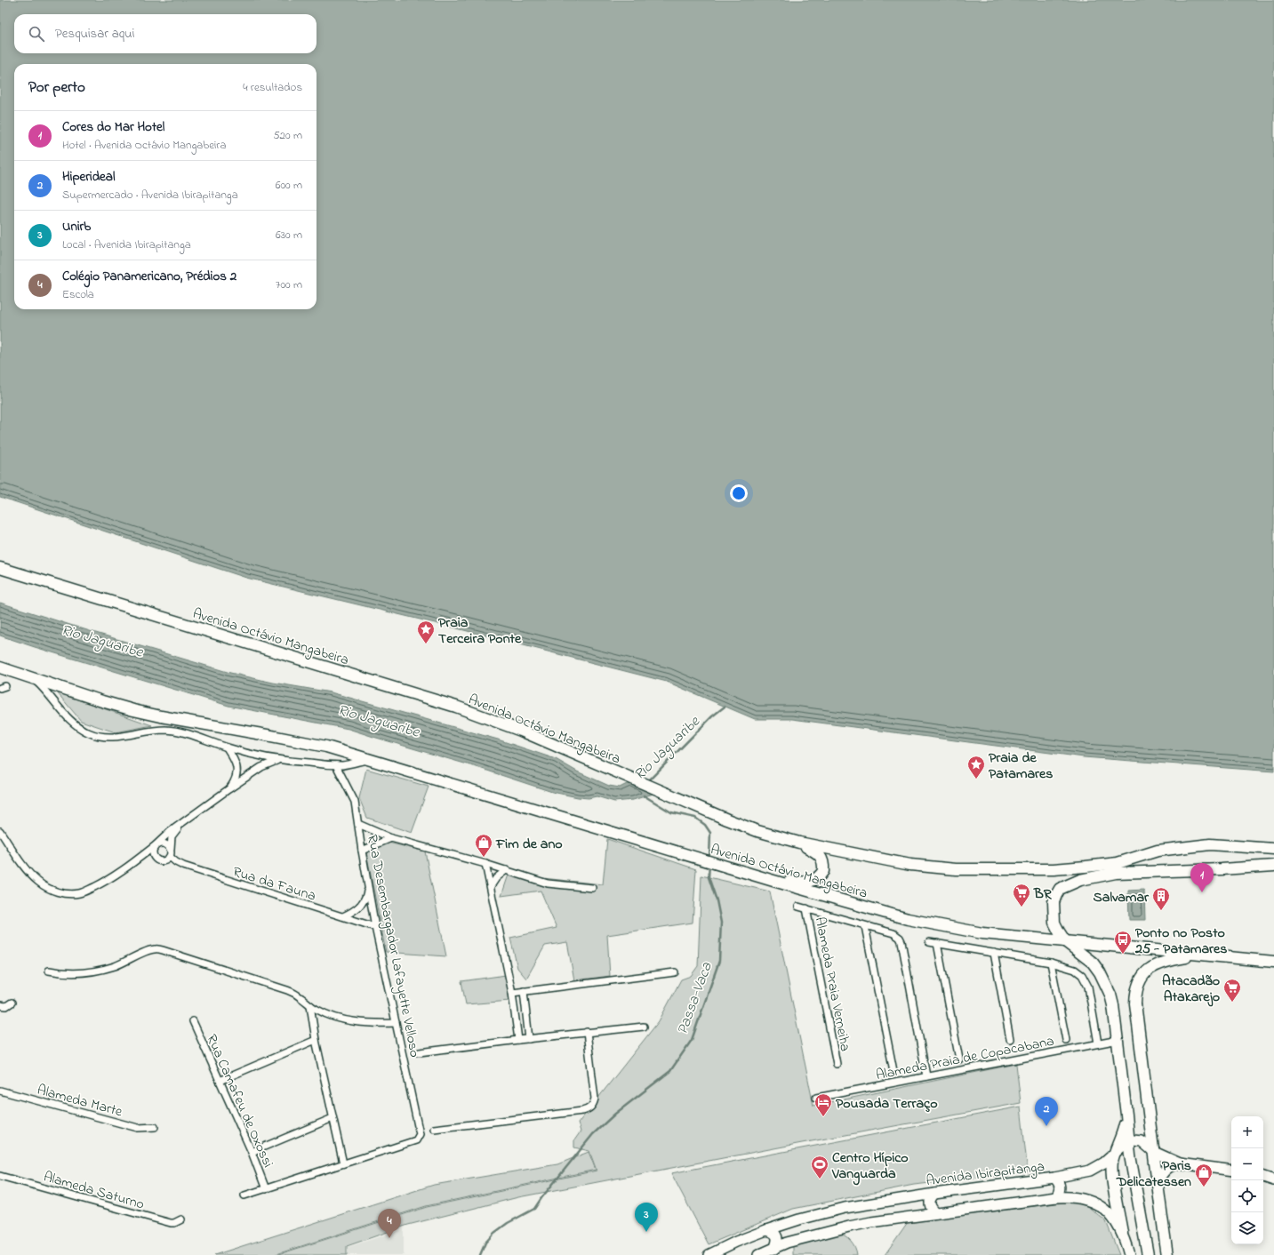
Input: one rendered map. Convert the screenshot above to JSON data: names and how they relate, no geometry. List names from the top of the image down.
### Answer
{
  "streets": {
    "main road": ["Avenida Octávio Mangabeira", "Avenida Ibirapitanga"],
    "street": [
      "Rua da Fauna",
      "Rua Desembargador Lafayette Velloso",
      "Alameda Praia Verneiha",
      "Alameda Praia de Copacabana",
      "Alameda Marte",
      "Rua Camafeu de Oxossi",
      "Alameda Saturno"
    ]
  },
  "crossings": [
    ["Rua da Fauna", "Rua Desembargador Lafayette Velloso"]
  ],
  "water": ["Rio Jaguaribe", "Passa-Vaca"],
  "places": {
    "place": ["Praia Terceira Ponte", "Praia de Patamares"],
    "shop": ["Fim de ano", "Paris Delicatessen"],
    "supermarket": ["BR", "Atacadão Atakarejo"],
    "building": ["Salvamar"],
    "bus stop": ["Ponto no Posto 25 - Patamares"],
    "hotel": ["Pousada Terraço"],
    "sports": ["Centro Hípico Vanguarda"]
  },
  "page": {
    "search": "Pesquisar aqui",
    "heading": ["Por perto", "4 resultados"],
    "list": [
      {
        "mark": "1",
        "name": "Cores do Mar Hotel",
        "note": "Hotel · Avenida Octávio Mangabeira",
        "value": "520 m"
      },
      {
        "mark": "2",
        "name": "Hiperideal",
        "note": "Supermercado · Avenida Ibirapitanga",
        "value": "600 m"
      },
      {
        "mark": "3",
        "name": "Unirb",
        "note": "Local · Avenida Ibirapitanga",
        "value": "630 m"
      },
      {
        "mark": "4",
        "name": "Colégio Panamericano, Prédios 2",
        "note": "Escola",
        "value": "700 m"
      }
    ],
    "pins": [
      "1",
      "2",
      "3",
      "4"
    ],
    "map_buttons": ["+", "−"]
  }
}
